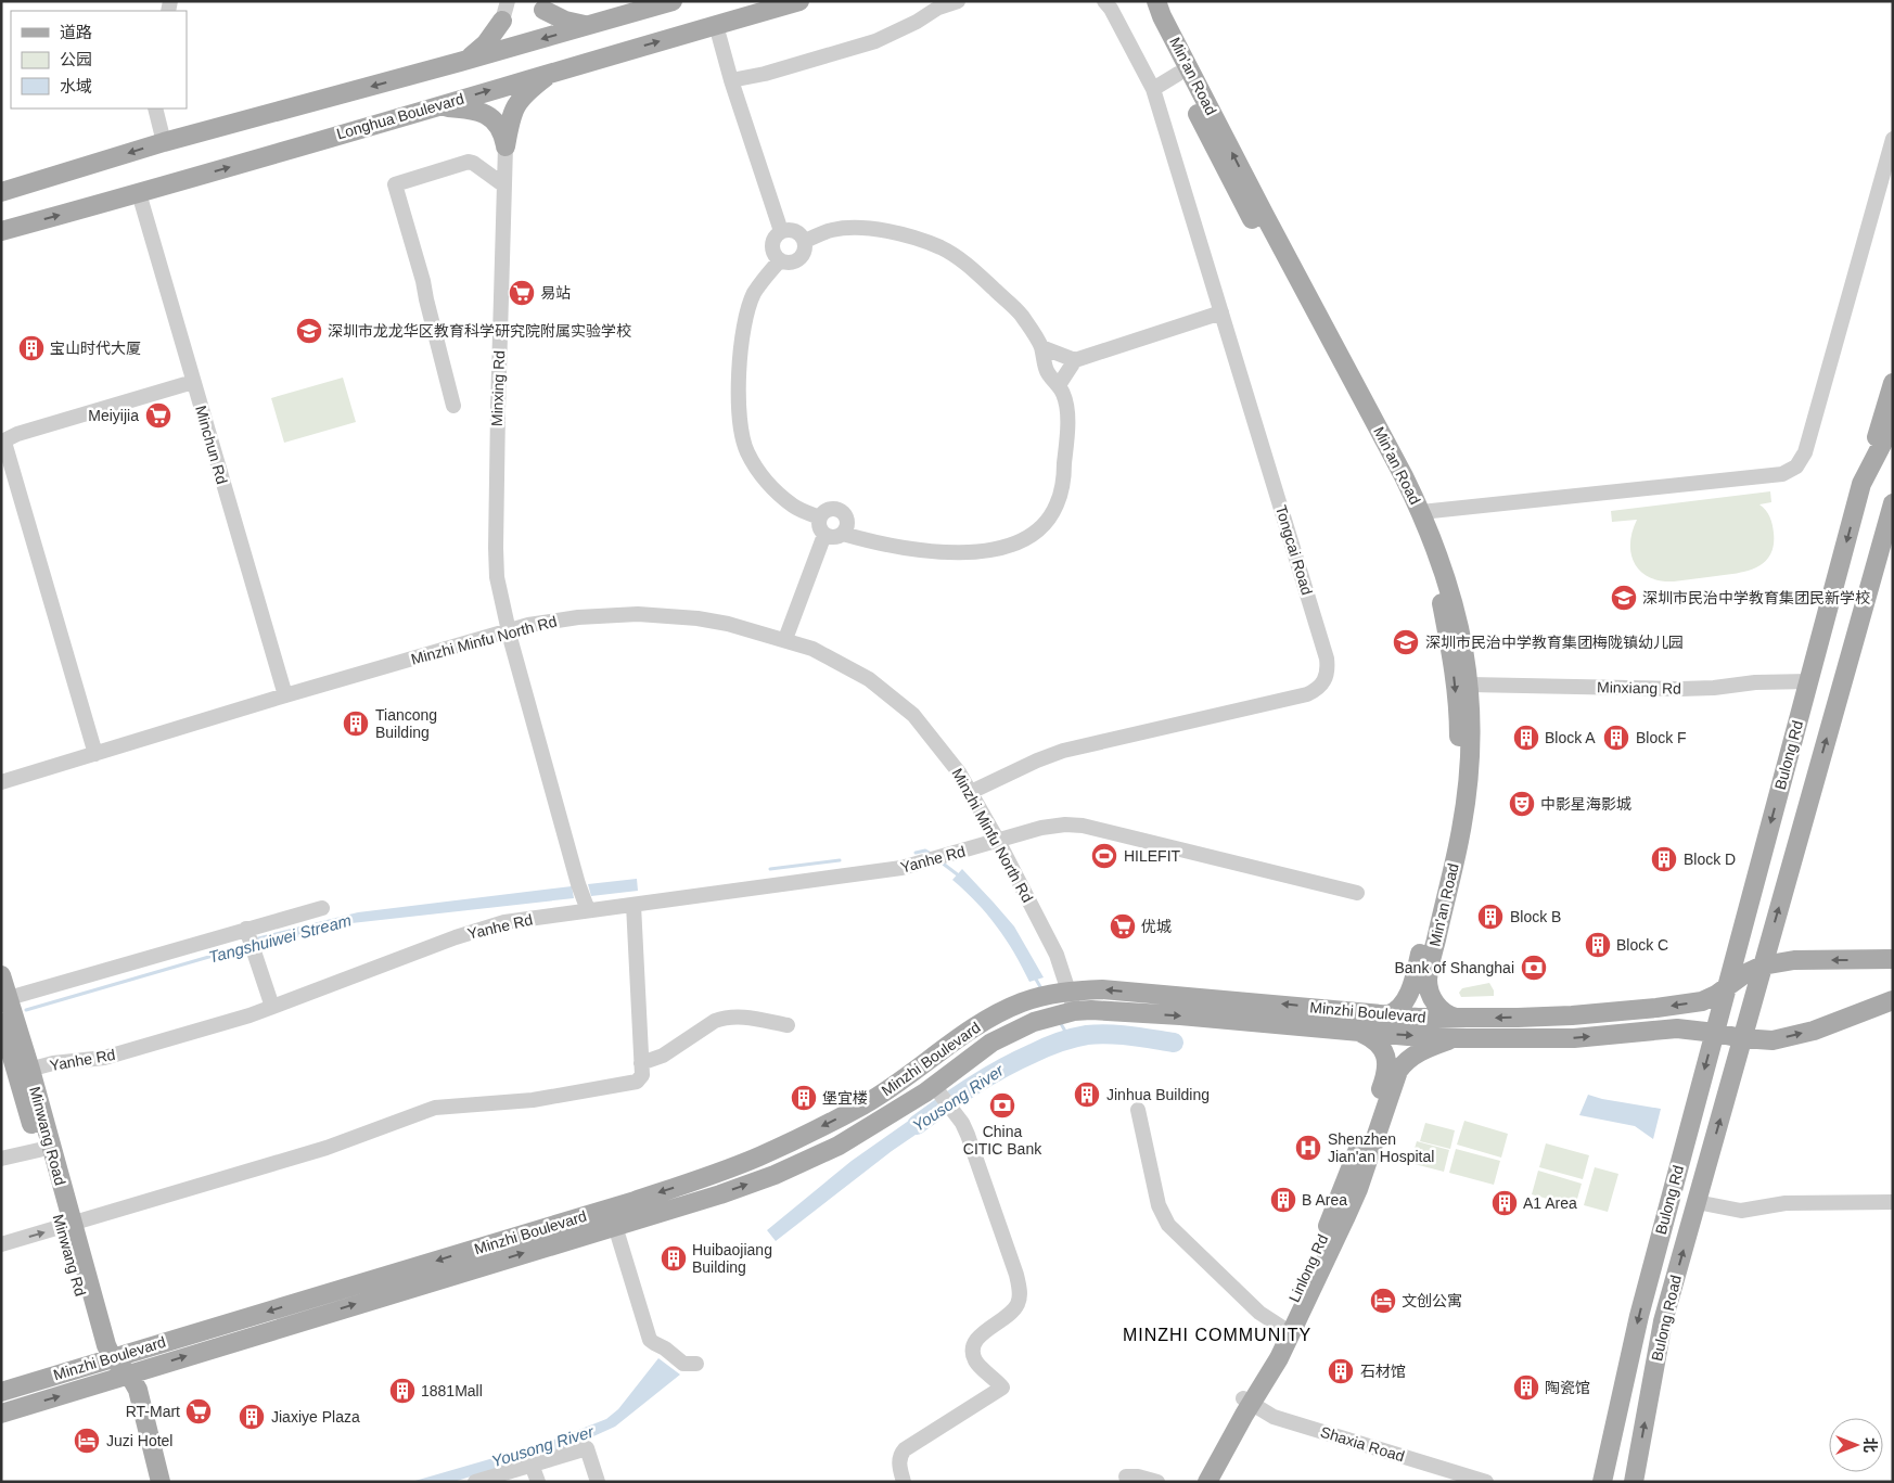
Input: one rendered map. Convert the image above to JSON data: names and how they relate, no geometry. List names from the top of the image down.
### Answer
{
  "streets": {
    "main road": [
      "Min'an Road",
      "Longhua Boulevard",
      "Bulong Rd",
      "Minzhi Boulevard",
      "Minwang Road",
      "Minwang Rd",
      "Linlong Rd",
      "Bulong Road"
    ],
    "street": [
      "Minxing Rd",
      "Minchun Rd",
      "Tongcai Road",
      "Minzhi Minfu North Rd",
      "Minxiang Rd",
      "Yanhe Rd",
      "Shaxia Road"
    ]
  },
  "crossings": [
    ["Min'an Road", "Minxiang Rd"],
    ["Longhua Boulevard", "Minchun Rd"],
    ["Minxing Rd", "Minzhi Minfu North Rd"],
    ["Minxing Rd", "Yanhe Rd"],
    ["Minchun Rd", "Minzhi Minfu North Rd"],
    ["Tongcai Road", "Minzhi Minfu North Rd"],
    ["Minzhi Minfu North Rd", "Yanhe Rd"],
    ["Minzhi Minfu North Rd", "Minzhi Boulevard"],
    ["Minxiang Rd", "Bulong Rd"],
    ["Bulong Rd", "Minzhi Boulevard"],
    ["Yanhe Rd", "Minwang Road"],
    ["Yanhe Rd", "Minwang Rd"],
    ["Minzhi Boulevard", "Minwang Rd"],
    ["Minzhi Boulevard", "Bulong Road"],
    ["Minwang Road", "Minwang Rd"],
    ["Linlong Rd", "Shaxia Road"]
  ],
  "one_way": ["Bulong Road"],
  "districts": ["MINZHI COMMUNITY"],
  "water": ["Tangshuiwei Stream", "Yousong River"],
  "places": {
    "supermarket": [
      "易站",
      "Meiyijia",
      "优城",
      "RT-Mart"
    ],
    "school or university": ["深圳市龙龙华区教育科学研究院附属实验学校", "深圳市民治中学教育集团民新学校", "深圳市民治中学教育集团梅陇镇幼儿园"],
    "building": [
      "宝山时代大厦",
      "Tiancong Building",
      "Block A",
      "Block F",
      "Block D",
      "Block B",
      "Block C",
      "Jinhua Building",
      "堡宜楼",
      "B Area",
      "A1 Area",
      "Huibaojiang Building",
      "石材馆",
      "陶瓷馆",
      "1881Mall",
      "Jiaxiye Plaza"
    ],
    "theatre": ["中影星海影城"],
    "sports": ["HILEFIT"],
    "bank": ["Bank of Shanghai", "China CITIC Bank"],
    "hospital": ["Shenzhen Jian'an Hospital"],
    "hotel": ["文创公寓", "Juzi Hotel"]
  },
  "legend": ["道路", "公园", "水域"],
  "north": "right"
}
